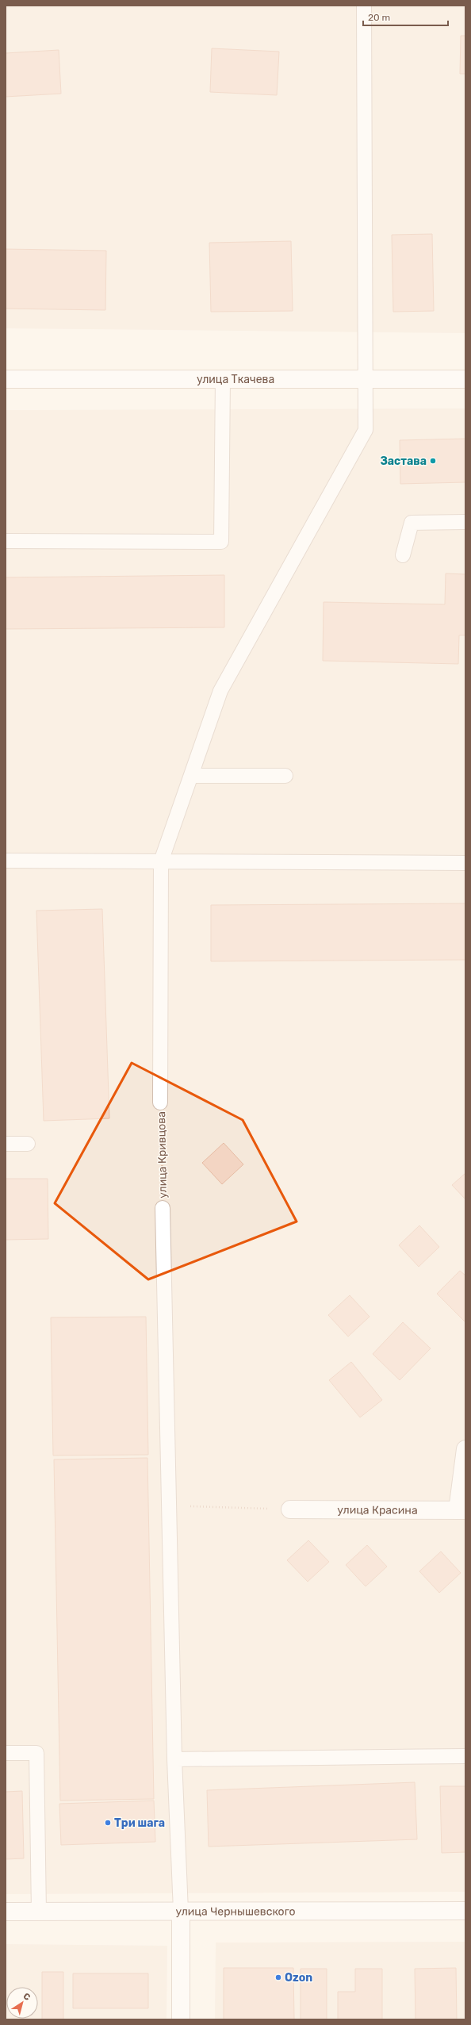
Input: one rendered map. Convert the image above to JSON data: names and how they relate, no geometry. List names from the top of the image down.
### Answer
{
  "streets": {
    "street": ["улица Ткачева", "улица Красина", "улица Чернышевского"],
    "path": ["улица Кривцова"]
  },
  "places": ["Застава", "Три шага", "Ozon"],
  "scale_bar": "20 m",
  "north": "top right"
}
